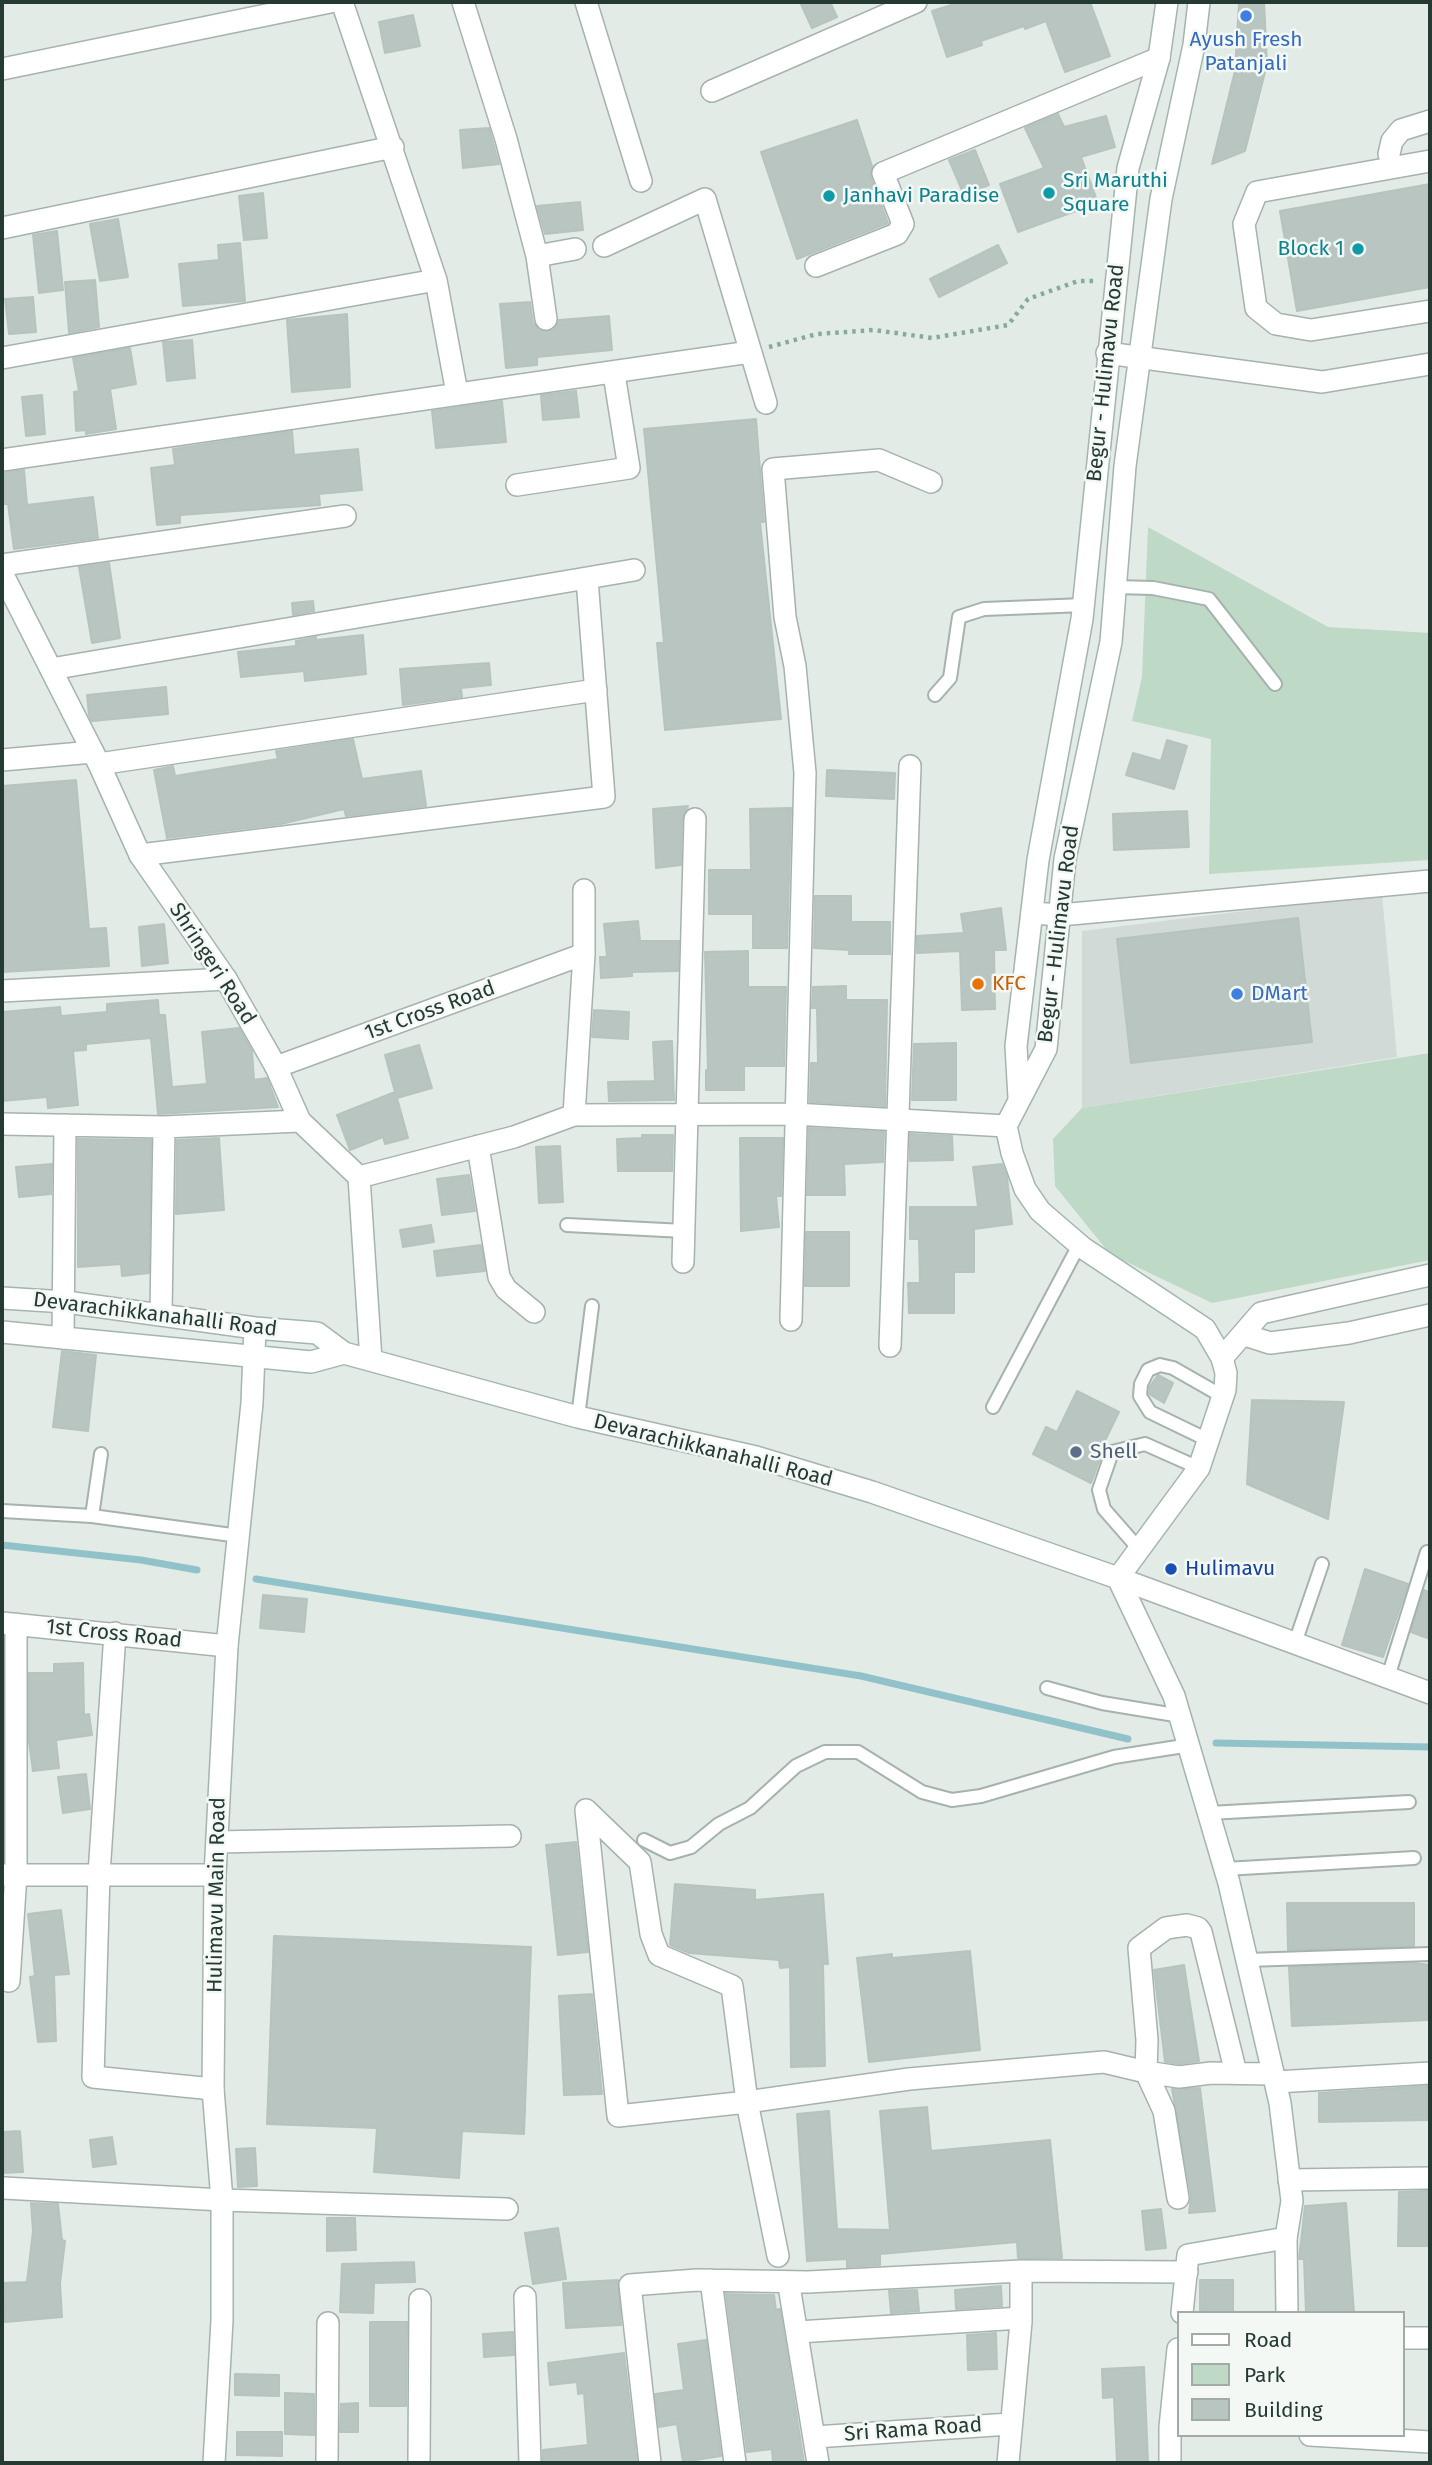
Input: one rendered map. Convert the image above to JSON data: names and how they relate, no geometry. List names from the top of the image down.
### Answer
{
  "streets": {
    "street": [
      "Begur - Hulimavu Road",
      "Shringeri Road",
      "1st Cross Road",
      "Devarachikkanahalli Road",
      "Hulimavu Main Road",
      "Sri Rama Road"
    ]
  },
  "crossings": [
    ["Shringeri Road", "1st Cross Road"],
    ["1st Cross Road", "Hulimavu Main Road"],
    ["Devarachikkanahalli Road", "Hulimavu Main Road"]
  ],
  "places": [
    "Ayush Fresh Patanjali",
    "Sri Maruthi Square",
    "Janhavi Paradise",
    "Block 1",
    "KFC",
    "DMart",
    "Shell",
    "Hulimavu"
  ],
  "legend": ["Road", "Park", "Building"]
}
